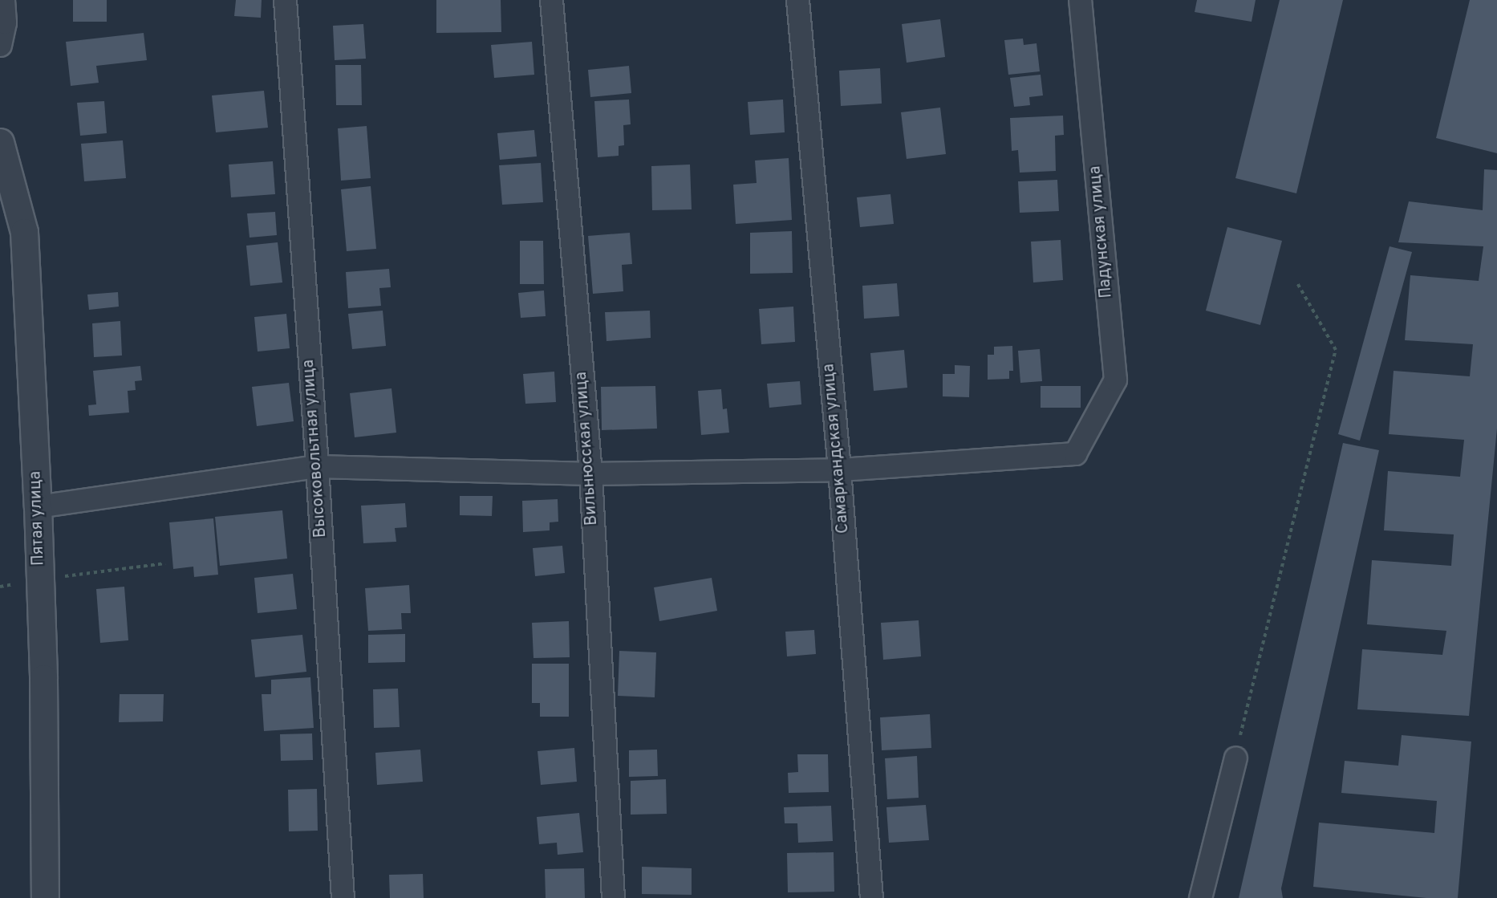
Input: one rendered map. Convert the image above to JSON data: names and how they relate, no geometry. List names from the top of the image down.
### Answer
{
  "streets": {
    "street": [
      "Падунская улица",
      "Высоковольтная улица",
      "Вильнюсская улица",
      "Самаркандская улица",
      "Пятая улица"
    ]
  },
  "crossings": [
    ["Падунская улица", "Самаркандская улица"]
  ]
}
